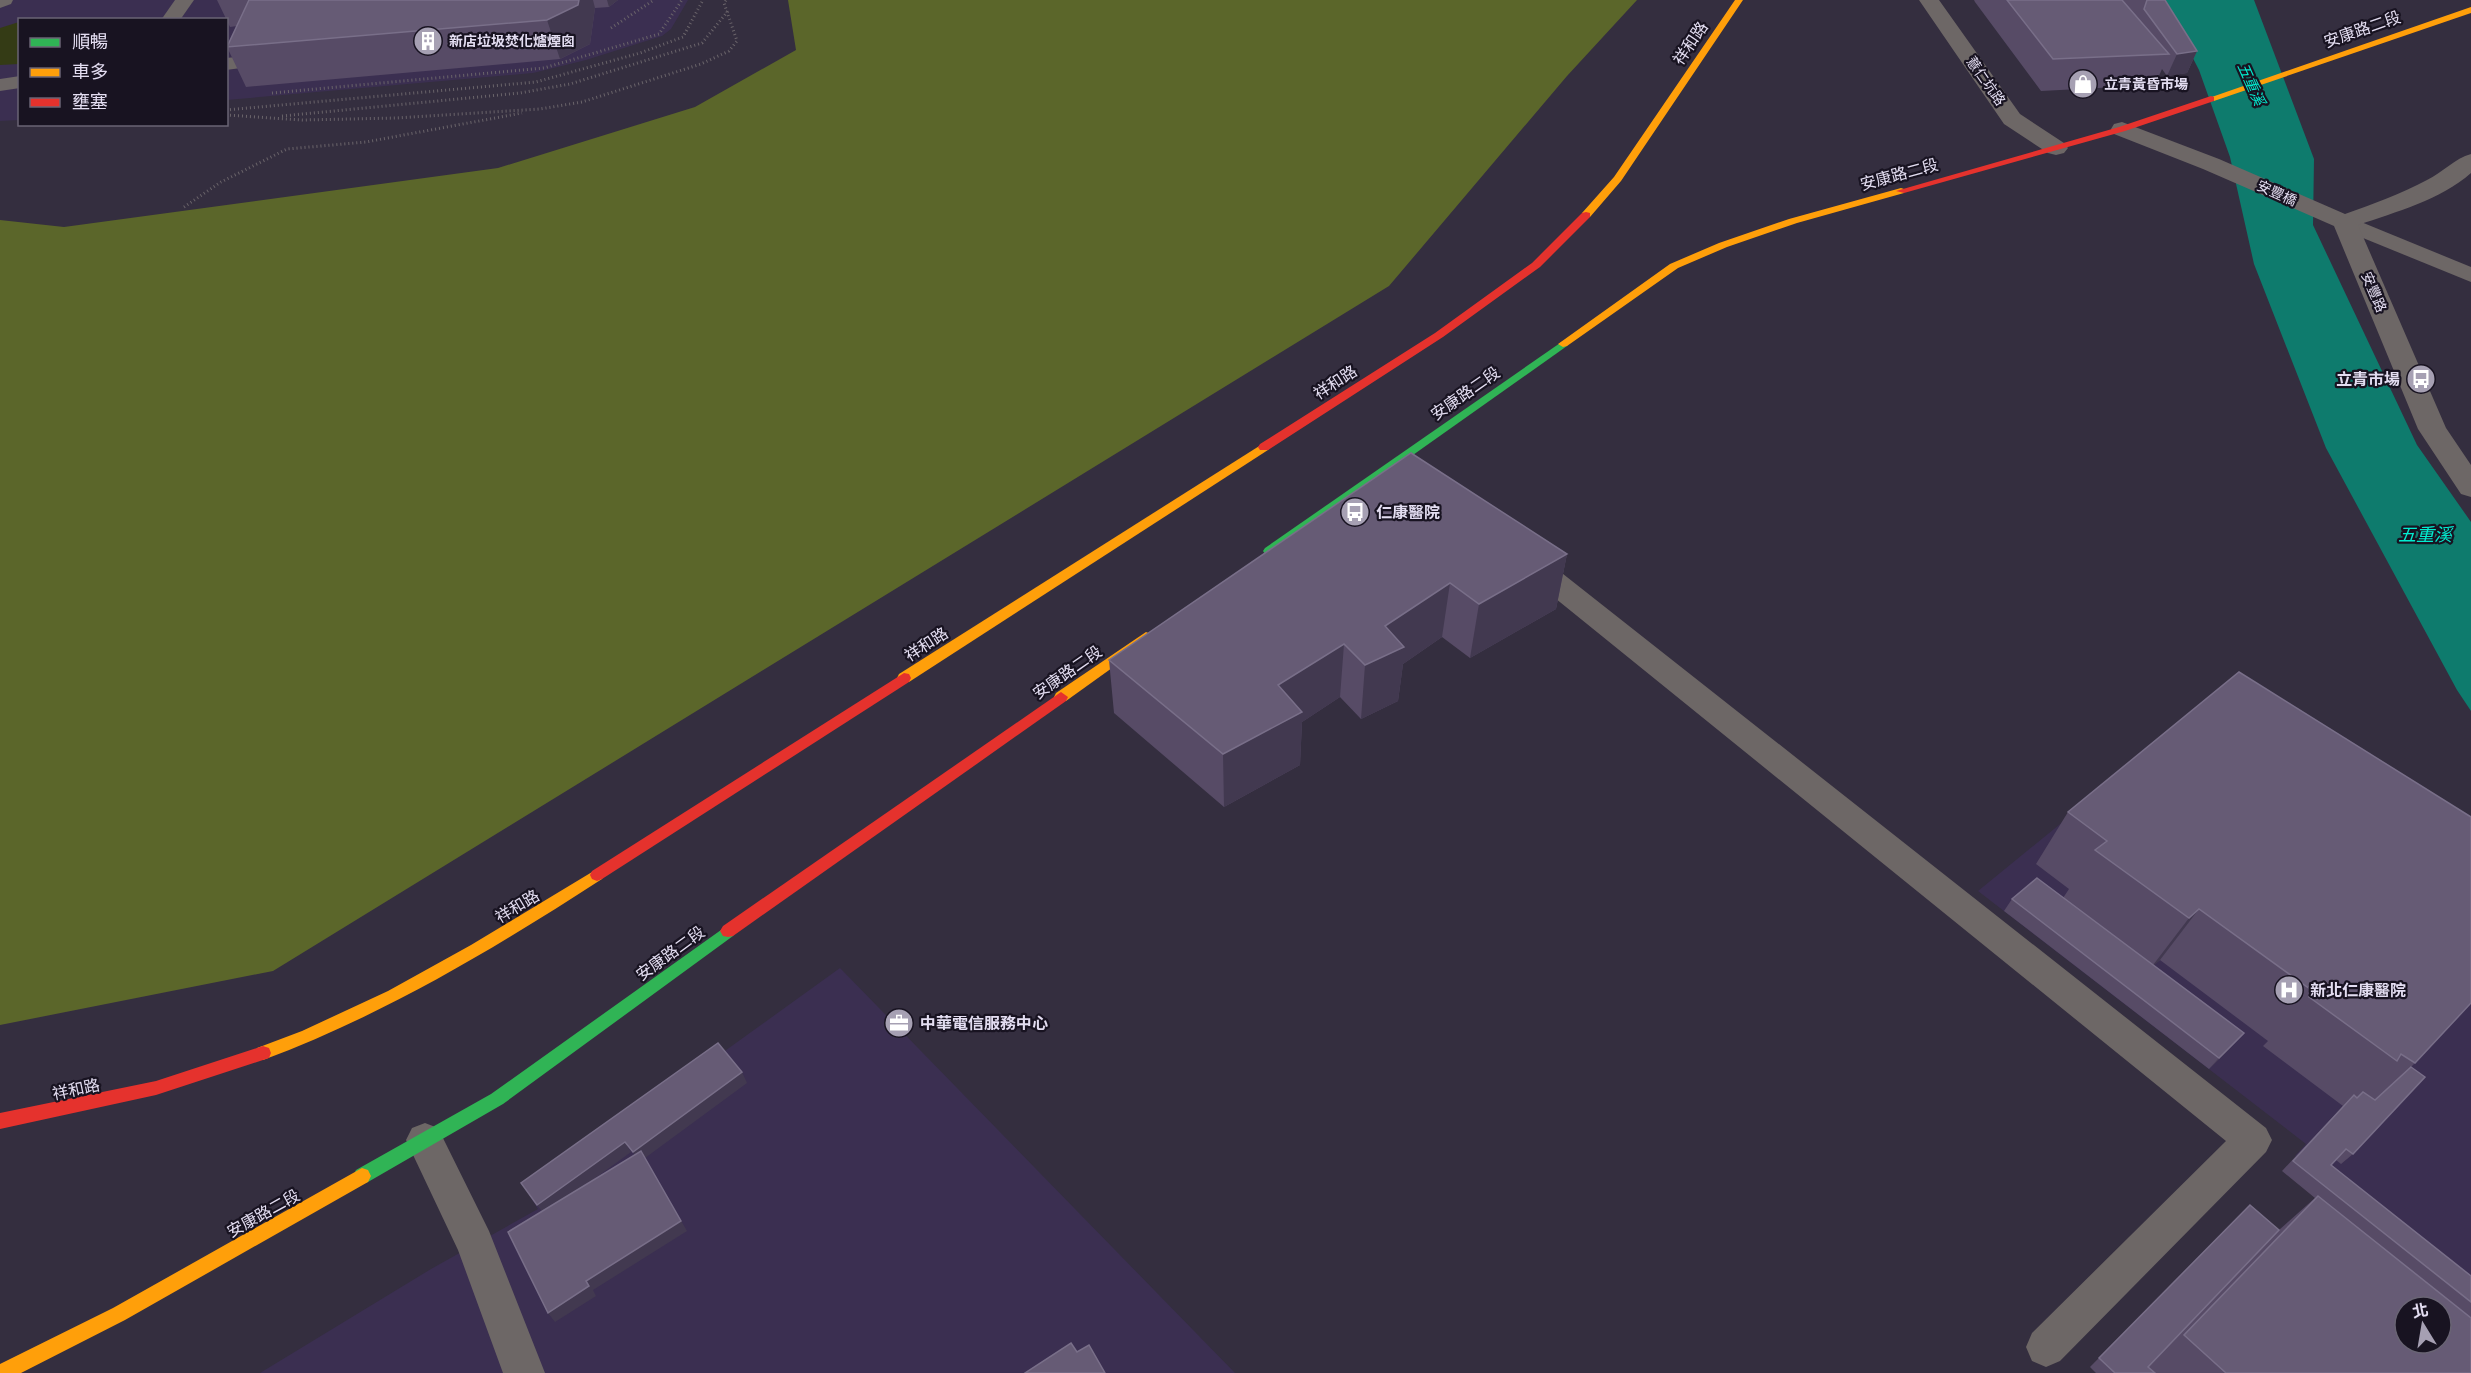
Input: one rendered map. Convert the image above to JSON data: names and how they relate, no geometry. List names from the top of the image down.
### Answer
{
  "streets": {
    "main road": ["安康路二段", "祥和路"],
    "street": ["薏仁坑路", "安豐橋", "安豐路"]
  },
  "crossings": [
    ["安康路二段", "薏仁坑路"],
    ["安康路二段", "安豐橋"],
    ["安豐橋", "安豐路"]
  ],
  "water": ["五重溪"],
  "places": {
    "building": ["新店垃圾焚化爐煙囪"],
    "shop": ["立青黃昏市場"],
    "bus stop": ["立青市場", "仁康醫院"],
    "hospital": ["新北仁康醫院"],
    "office": ["中華電信服務中心"]
  },
  "legend": ["順暢", "車多", "壅塞"],
  "north": "top"
}
